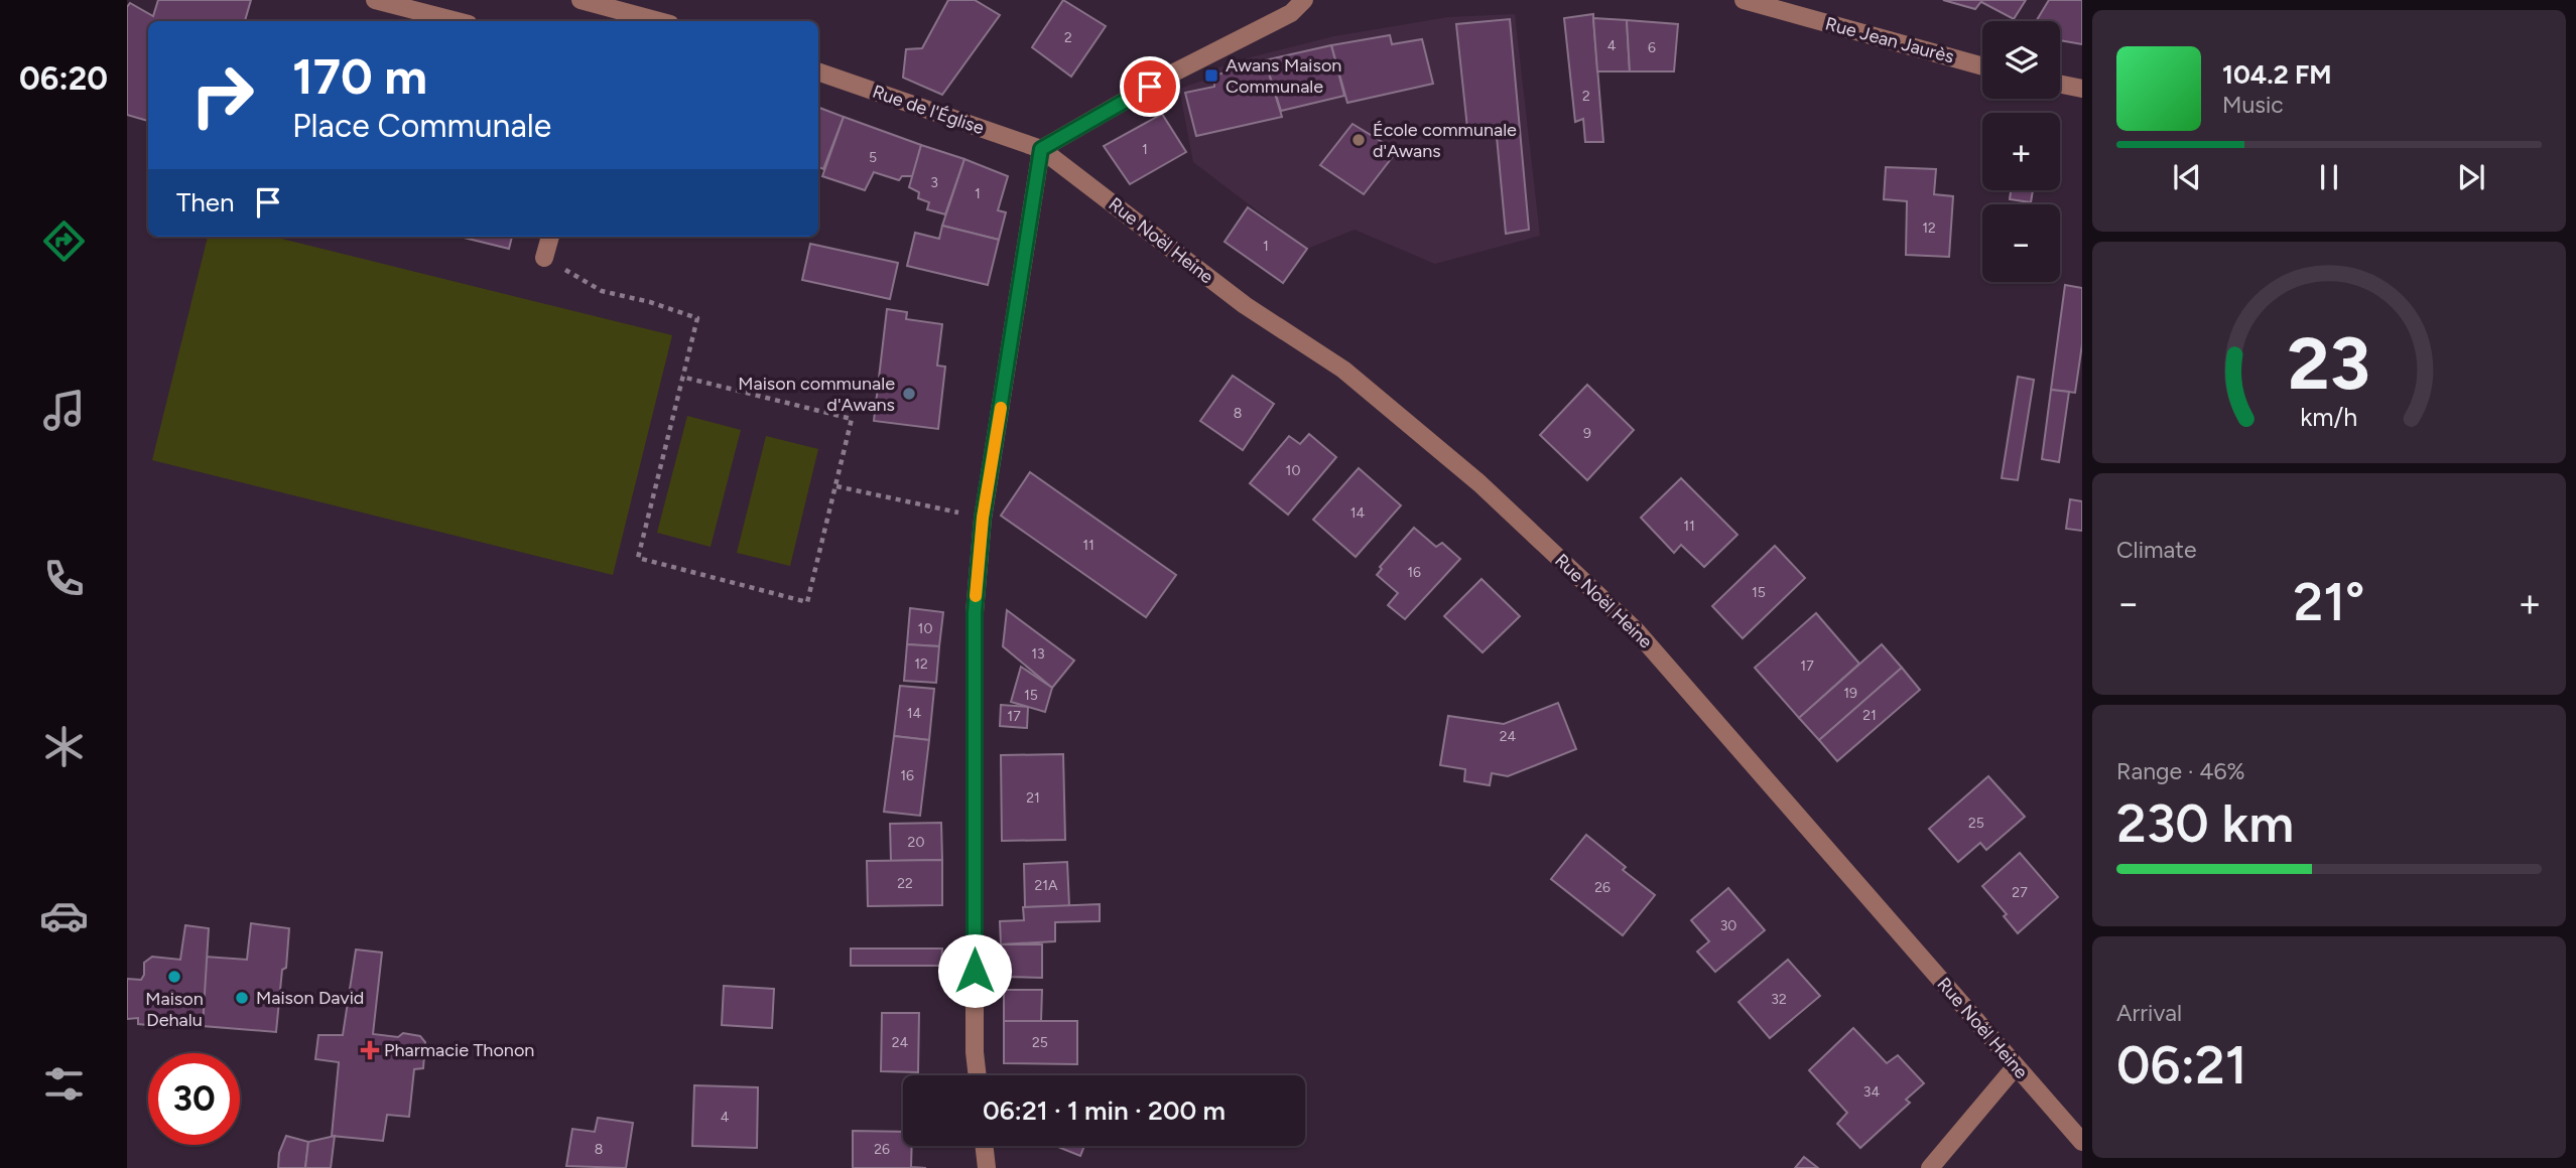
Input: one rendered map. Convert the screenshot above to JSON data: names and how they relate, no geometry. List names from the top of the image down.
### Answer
{
  "streets": {
    "street": ["Rue Jean Jaurès", "Rue de l'Église", "Rue Noël Heine"]
  },
  "crossings": [
    ["Rue de l'Église", "Rue Noël Heine"]
  ],
  "places": {
    "transit": ["Awans Maison Communale"],
    "other": [
      "École communale d'Awans",
      "Maison communale d'Awans",
      "Maison Dehalu",
      "Maison David"
    ],
    "health": ["Pharmacie Thonon"]
  },
  "house_numbers": [
    "2",
    "4",
    "6",
    "2",
    "1",
    "5",
    "3",
    "1",
    "12",
    "1",
    "8",
    "9",
    "10",
    "14",
    "11",
    "11",
    "16",
    "15",
    "10",
    "13",
    "12",
    "17",
    "19",
    "15",
    "14",
    "21",
    "17",
    "24",
    "16",
    "21",
    "25",
    "20",
    "22",
    "21A",
    "26",
    "27",
    "30",
    "32",
    "24",
    "25",
    "34",
    "4",
    "8",
    "26"
  ],
  "page": {
    "tabs": "06:20",
    "map_buttons": ["+", "−"],
    "turn": ["170 m", "Place Communale"],
    "song": ["104.2 FM", "Music"],
    "then": "Then",
    "tile": [
      "Climate",
      ["Range · 46%", "230 km"],
      ["Arrival", "06:21"]
    ],
    "heat": ["−", "21°", "+"],
    "limit": "30",
    "trip": "06:21 · 1 min · 200 m",
    "gauge": ["23", "km/h"]
  }
}
